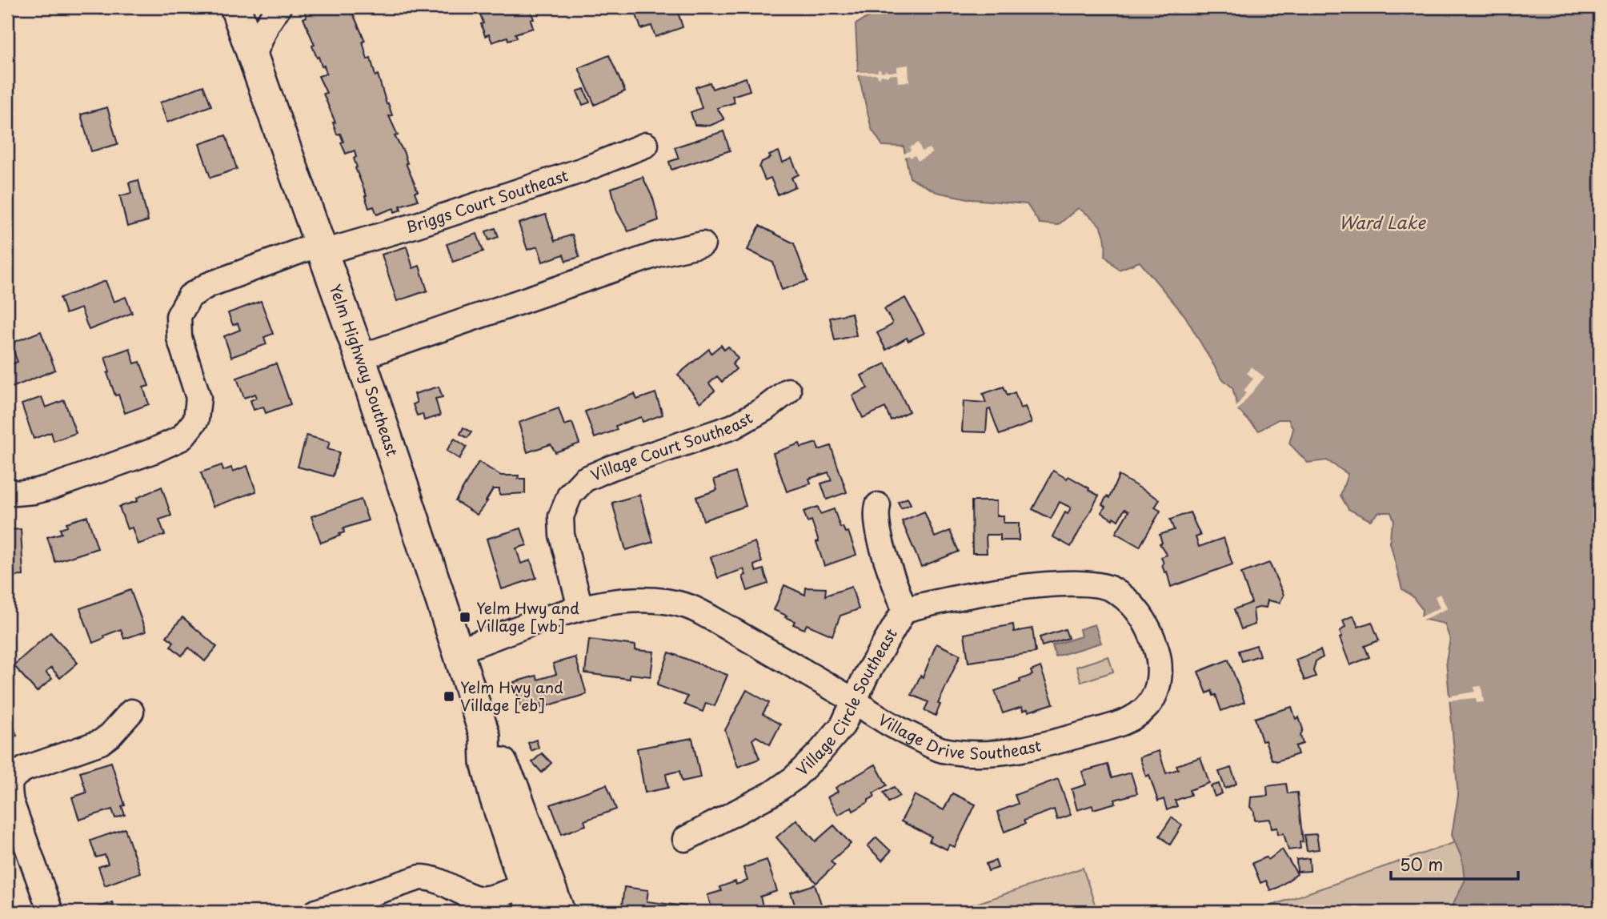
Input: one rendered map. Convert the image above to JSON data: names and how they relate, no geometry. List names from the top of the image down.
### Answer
{
  "streets": {
    "main road": ["Yelm Highway Southeast"],
    "street": [
      "Briggs Court Southeast",
      "Village Court Southeast",
      "Village Circle Southeast",
      "Village Drive Southeast"
    ]
  },
  "crossings": [
    ["Briggs Court Southeast", "Yelm Highway Southeast"],
    ["Yelm Highway Southeast", "Village Drive Southeast"],
    ["Village Court Southeast", "Village Drive Southeast"],
    ["Village Circle Southeast", "Village Drive Southeast"]
  ],
  "water": ["Ward Lake"],
  "places": {
    "transit": ["Yelm Hwy and Village [wb]", "Yelm Hwy and Village [eb]"]
  },
  "scale_bar": "50 m"
}
